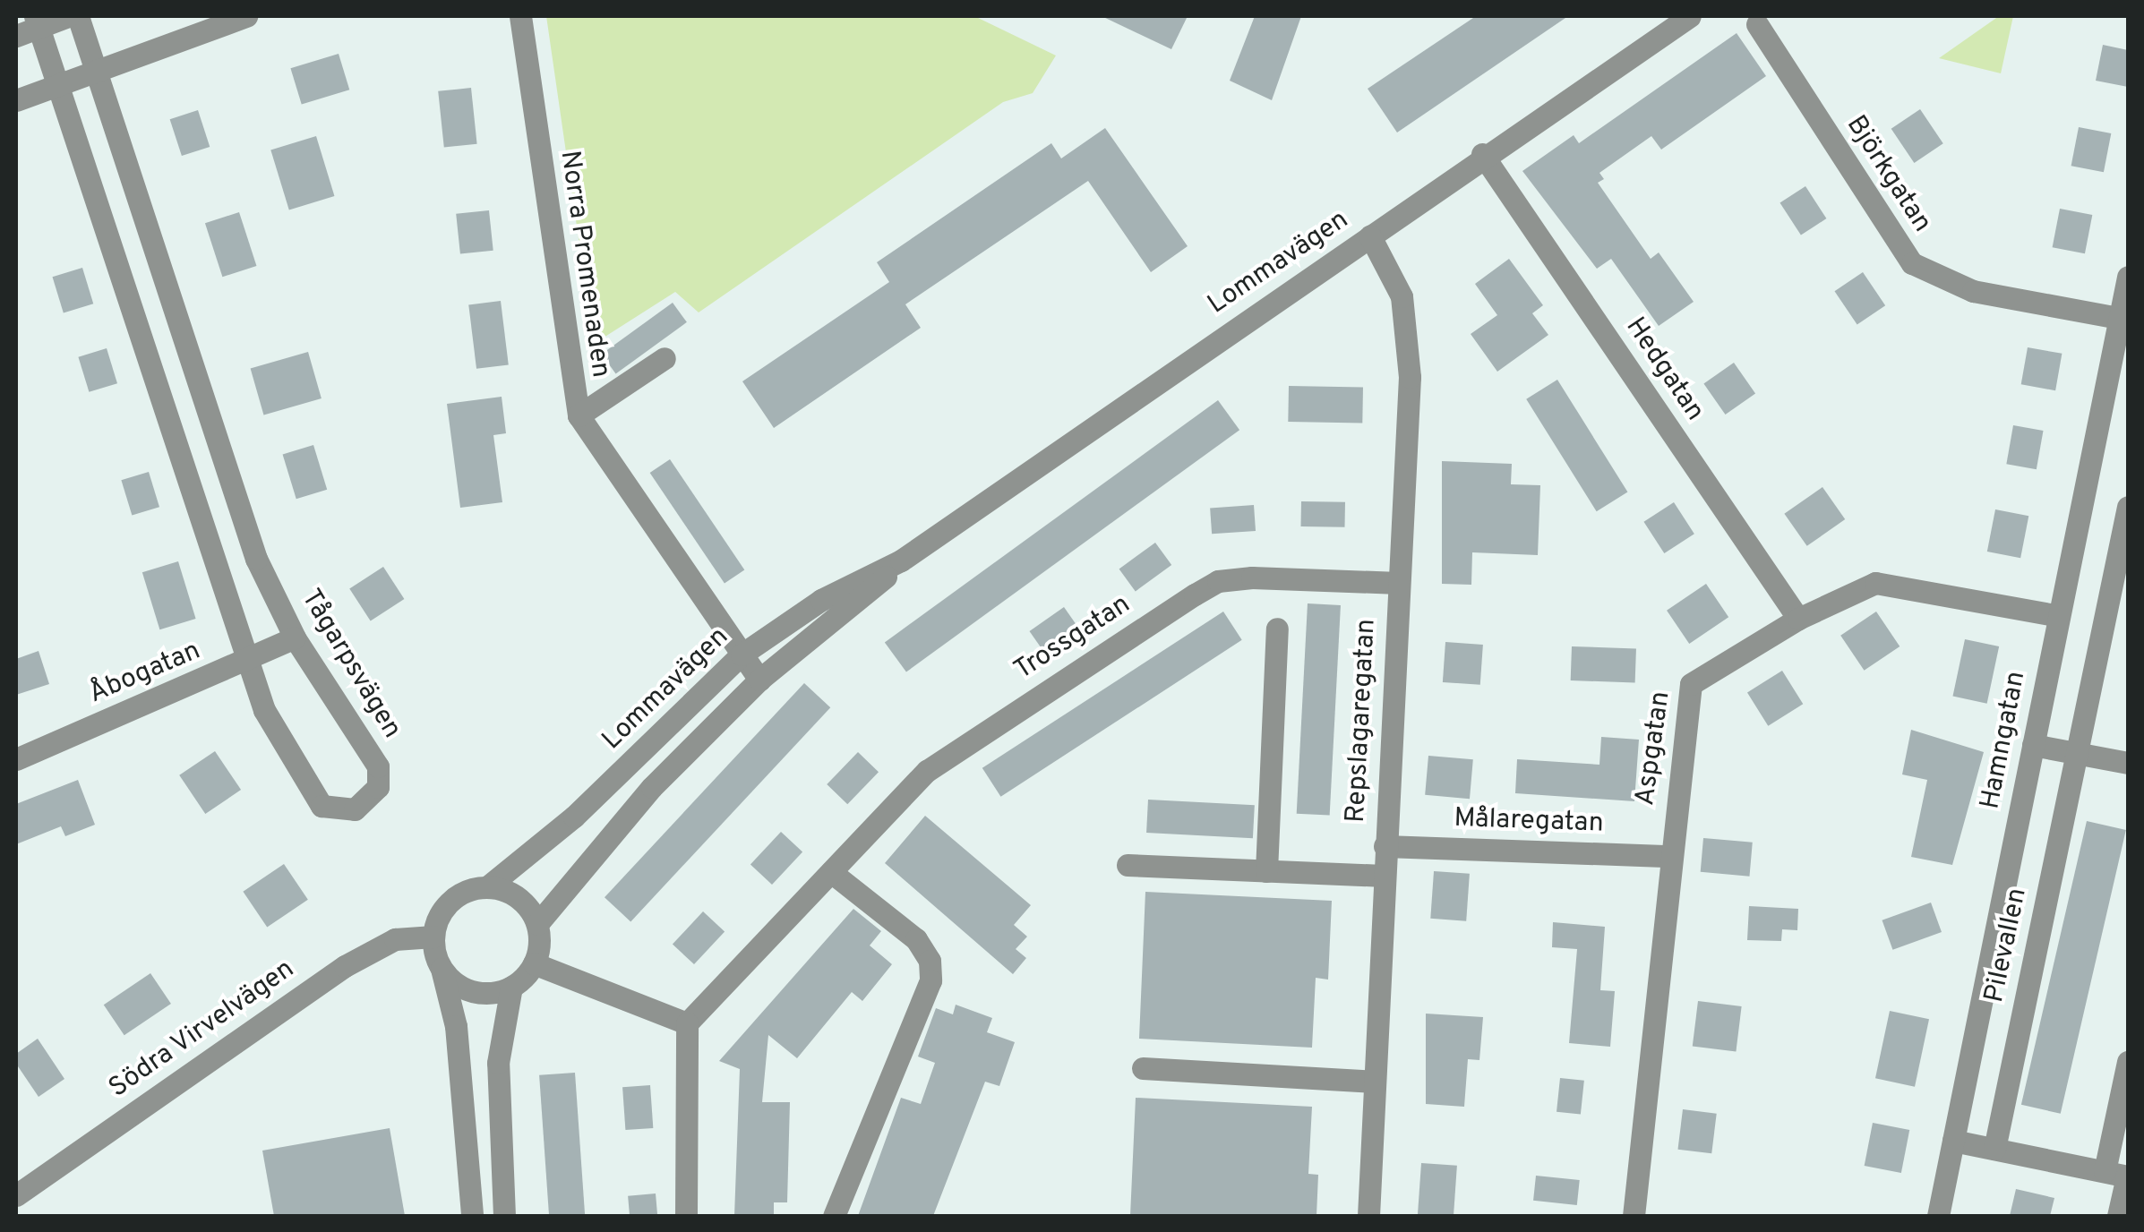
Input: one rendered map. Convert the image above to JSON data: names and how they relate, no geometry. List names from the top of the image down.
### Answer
{
  "streets": {
    "street": [
      "Björkgatan",
      "Lommavägen",
      "Norra Promenaden",
      "Hedgatan",
      "Trossgatan",
      "Tågarpsvägen",
      "Åbogatan",
      "Repslagaregatan",
      "Hamngatan",
      "Aspgatan",
      "Målaregatan",
      "Pilevallen",
      "Södra Virvelvägen"
    ]
  },
  "crossings": [
    ["Björkgatan", "Hamngatan"],
    ["Lommavägen", "Norra Promenaden"],
    ["Lommavägen", "Hedgatan"],
    ["Lommavägen", "Repslagaregatan"],
    ["Lommavägen", "Södra Virvelvägen"],
    ["Hedgatan", "Aspgatan"],
    ["Trossgatan", "Repslagaregatan"],
    ["Tågarpsvägen", "Åbogatan"],
    ["Repslagaregatan", "Målaregatan"],
    ["Hamngatan", "Aspgatan"],
    ["Aspgatan", "Målaregatan"]
  ]
}
